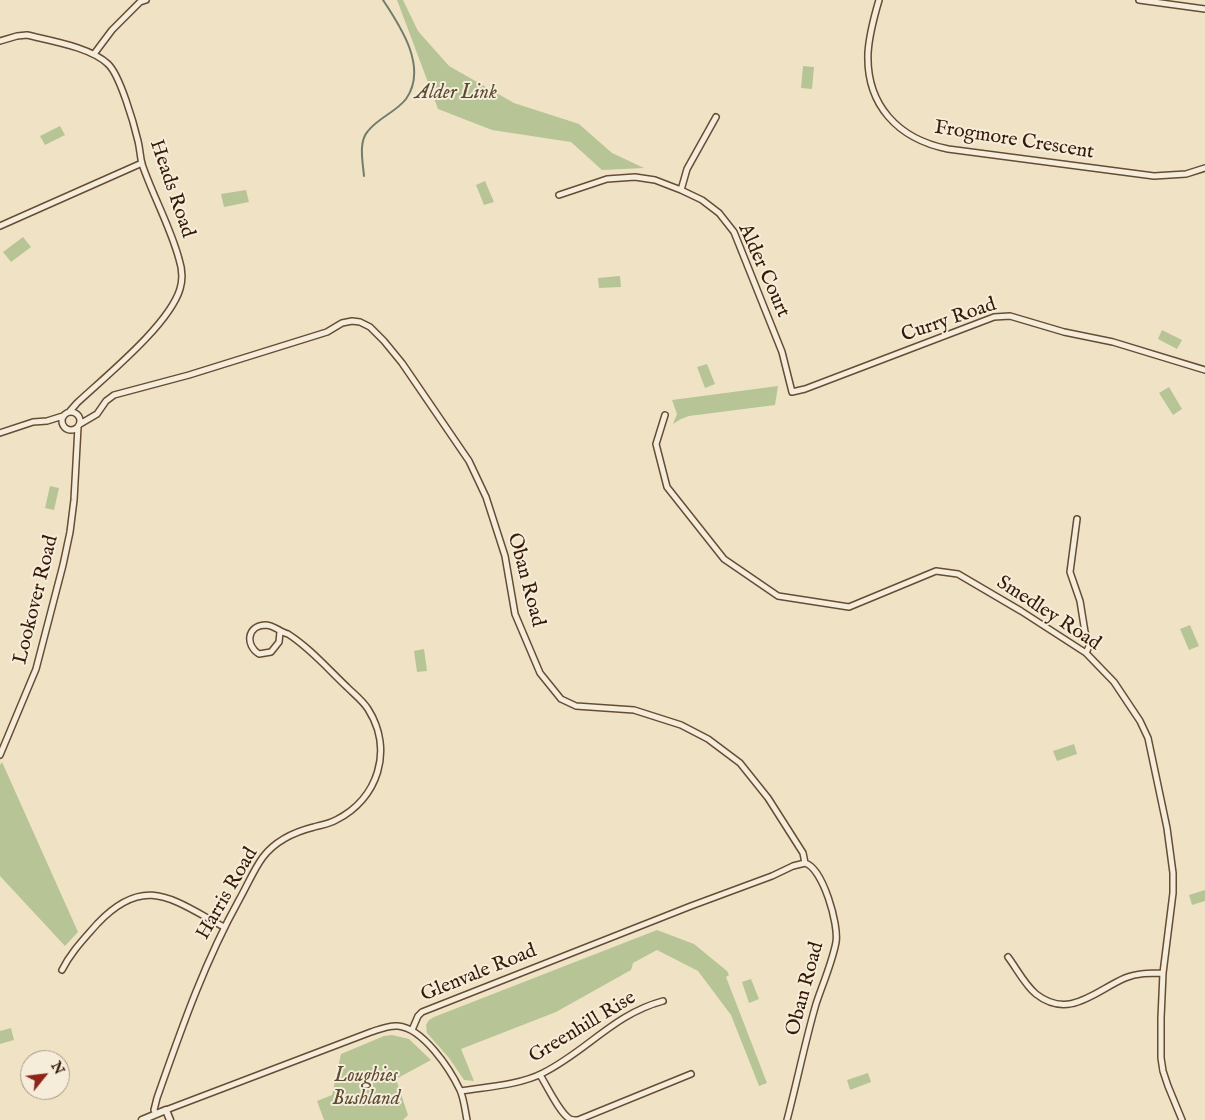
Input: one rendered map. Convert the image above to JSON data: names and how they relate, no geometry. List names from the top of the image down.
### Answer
{
  "streets": {
    "street": [
      "Frogmore Crescent",
      "Heads Road",
      "Alder Court",
      "Curry Road",
      "Oban Road",
      "Lookover Road",
      "Smedley Road",
      "Harris Road",
      "Glenvale Road",
      "Greenhill Rise"
    ]
  },
  "crossings": [
    ["Heads Road", "Oban Road"],
    ["Heads Road", "Lookover Road"],
    ["Alder Court", "Curry Road"],
    ["Oban Road", "Lookover Road"],
    ["Oban Road", "Glenvale Road"],
    ["Harris Road", "Glenvale Road"]
  ],
  "parks": ["Alder Link", "Loughies Bushland"],
  "north": "top right"
}
